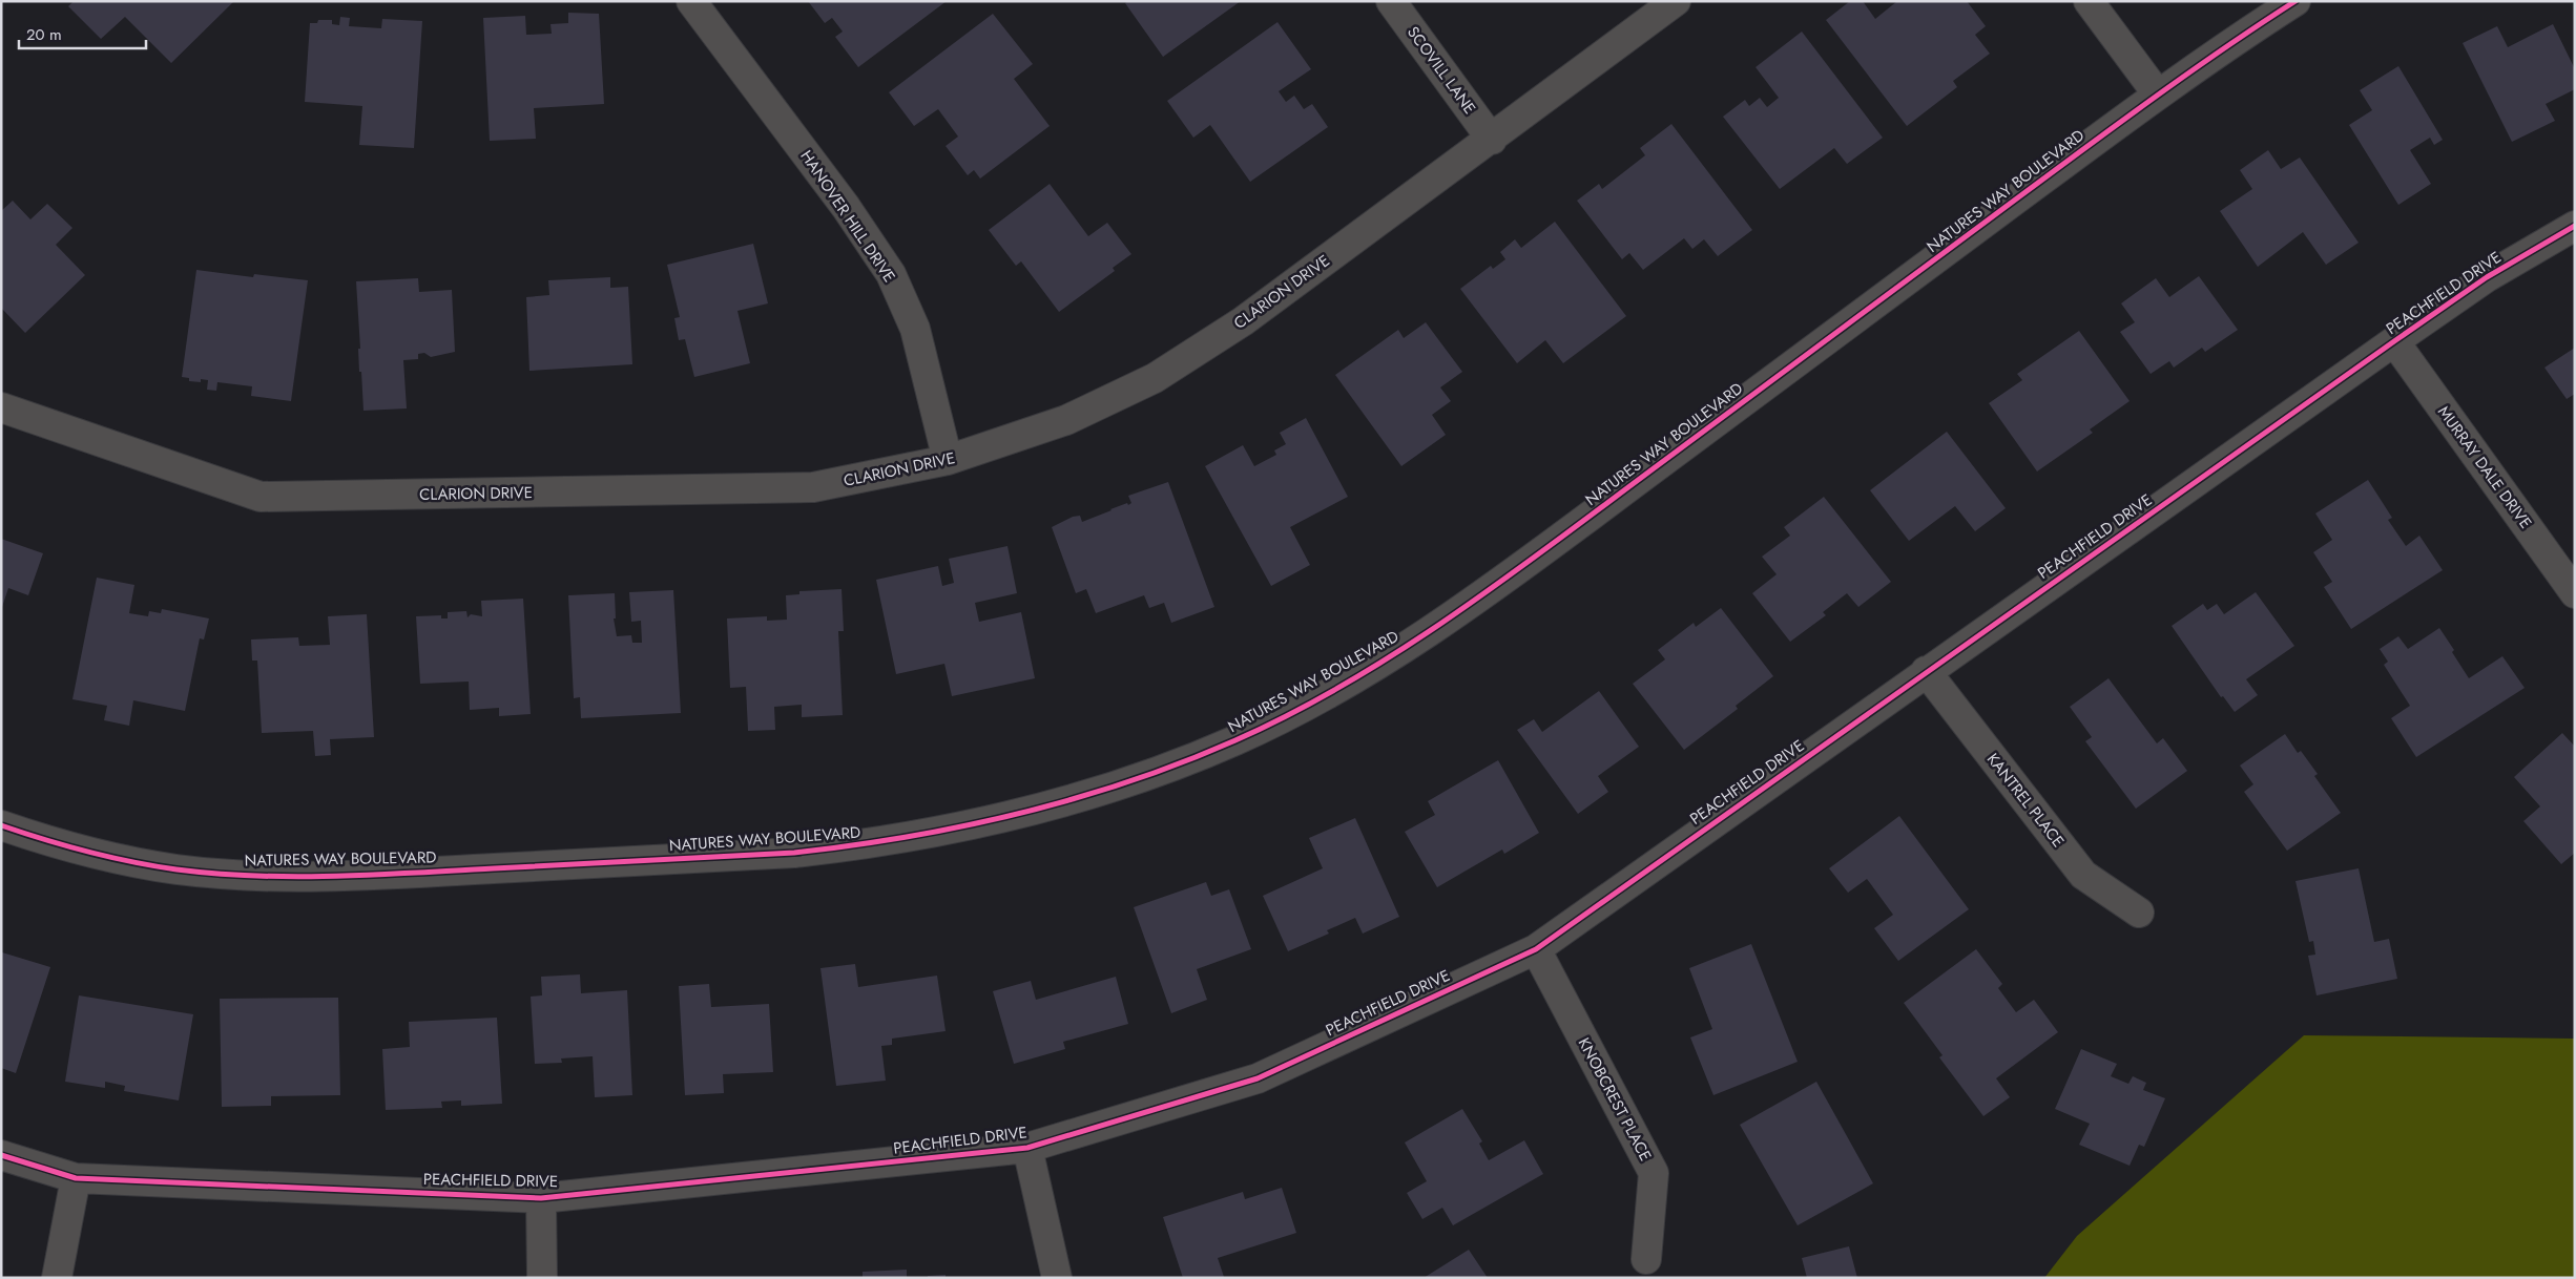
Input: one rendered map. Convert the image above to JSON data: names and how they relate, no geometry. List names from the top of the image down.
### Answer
{
  "streets": {
    "street": [
      "SCOVILL LANE",
      "NATURES WAY BOULEVARD",
      "HANOVER HILL DRIVE",
      "CLARION DRIVE",
      "PEACHFIELD DRIVE",
      "MURRAY DALE DRIVE",
      "KANTREL PLACE",
      "KNOBCREST PLACE"
    ]
  },
  "crossings": [
    ["SCOVILL LANE", "CLARION DRIVE"],
    ["HANOVER HILL DRIVE", "CLARION DRIVE"],
    ["PEACHFIELD DRIVE", "MURRAY DALE DRIVE"],
    ["PEACHFIELD DRIVE", "KANTREL PLACE"],
    ["PEACHFIELD DRIVE", "KNOBCREST PLACE"]
  ],
  "scale_bar": "20 m"
}
